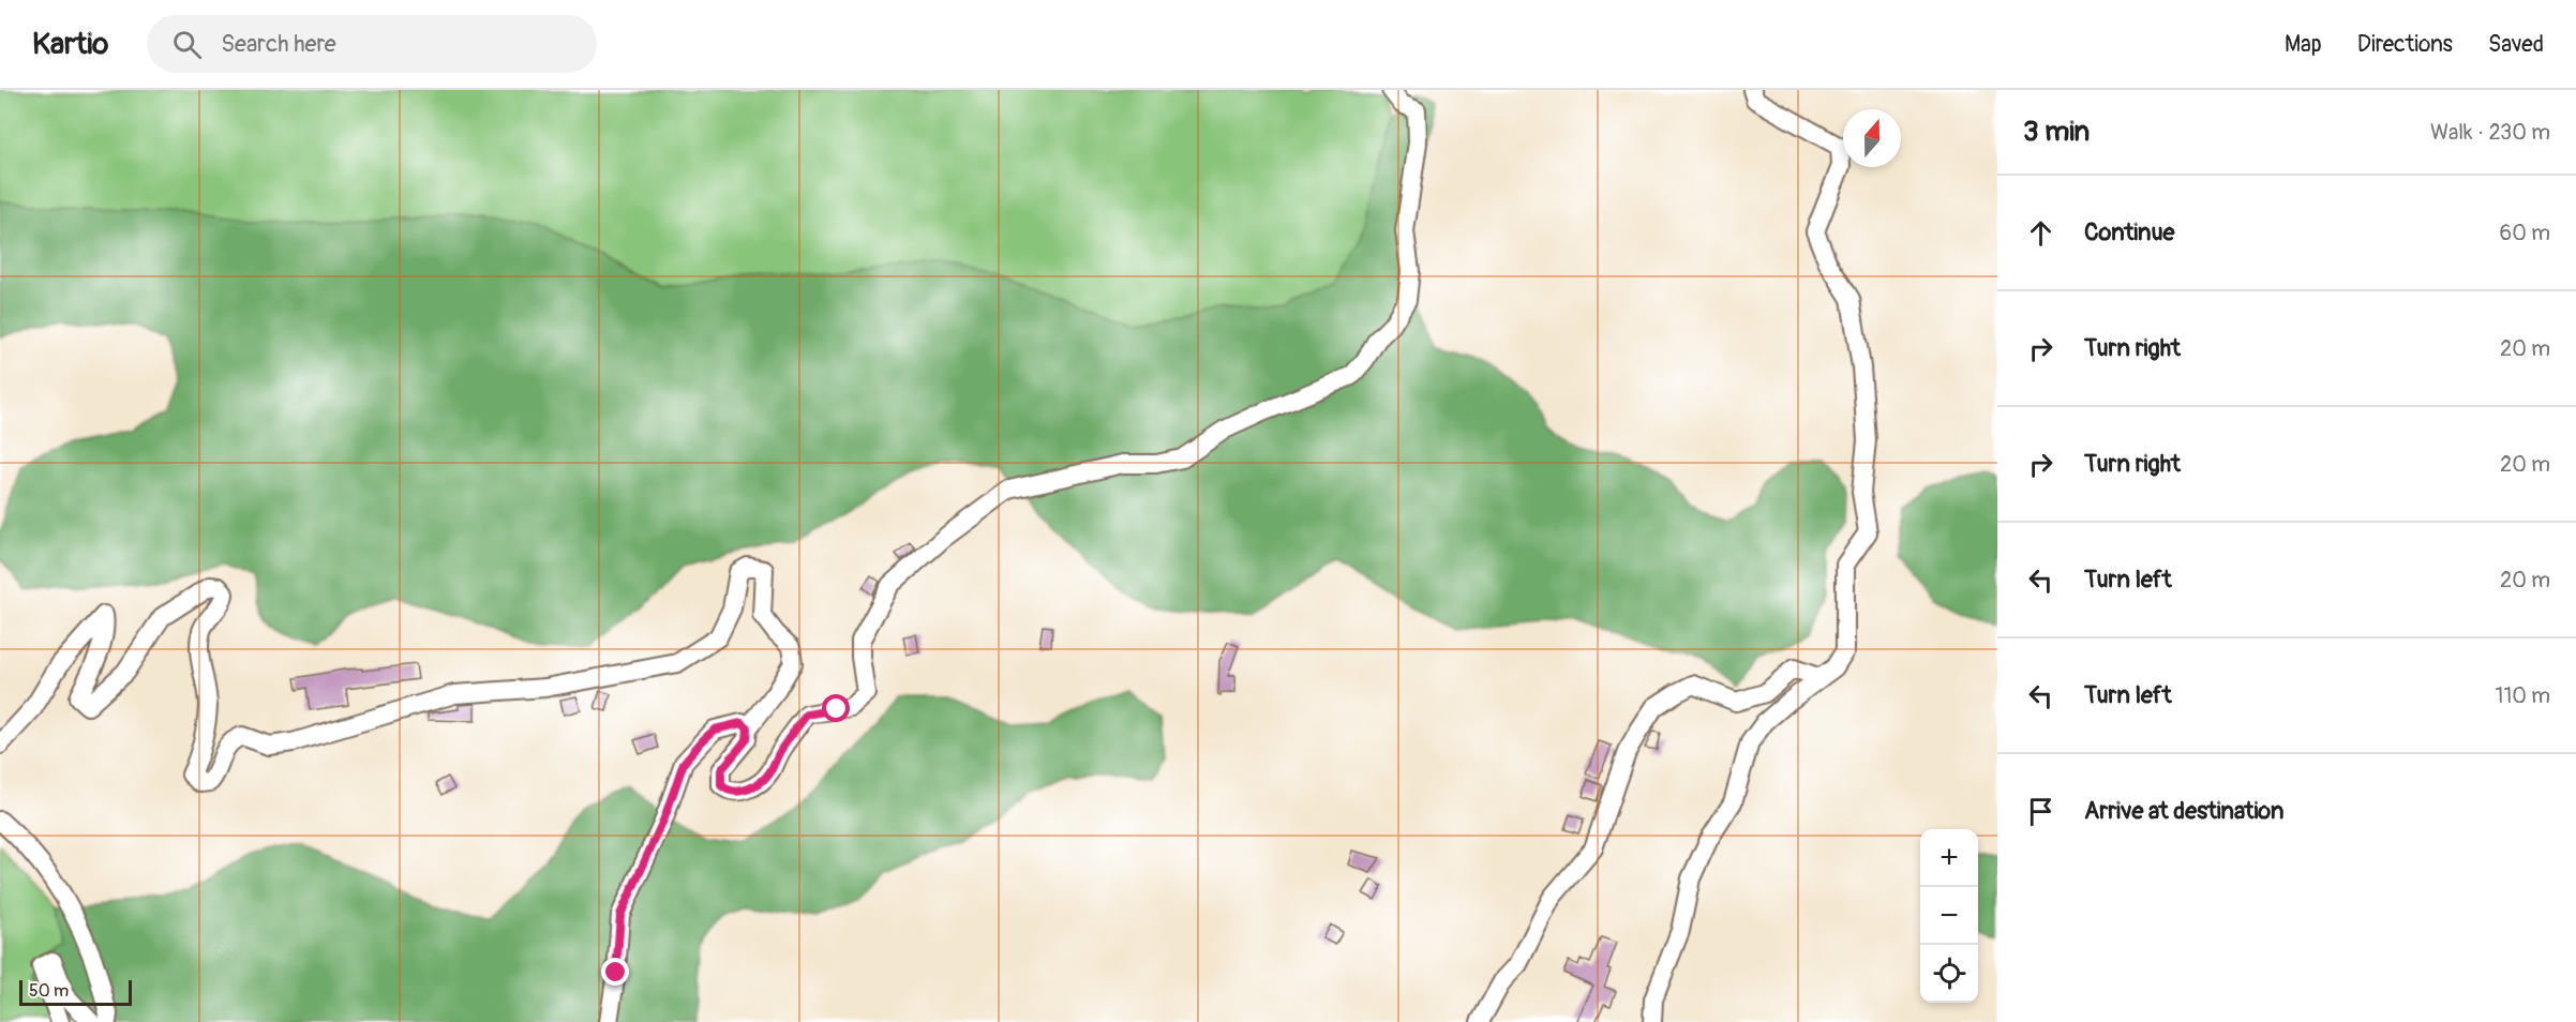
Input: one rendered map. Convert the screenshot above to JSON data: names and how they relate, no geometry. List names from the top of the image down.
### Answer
{
  "scale_bar": "50 m",
  "north": "top",
  "page": {
    "header": "Kartio",
    "search": "Search here",
    "nav": ["Map", "Directions", "Saved"],
    "heading": ["3 min", "Walk · 230 m"],
    "list": [
      ["Continue", "60 m"],
      ["Turn right", "20 m"],
      ["Turn right", "20 m"],
      ["Turn left", "20 m"],
      ["Turn left", "110 m"],
      "Arrive at destination"
    ],
    "map_buttons": ["+", "−"],
    "scale": "50 m"
  }
}
